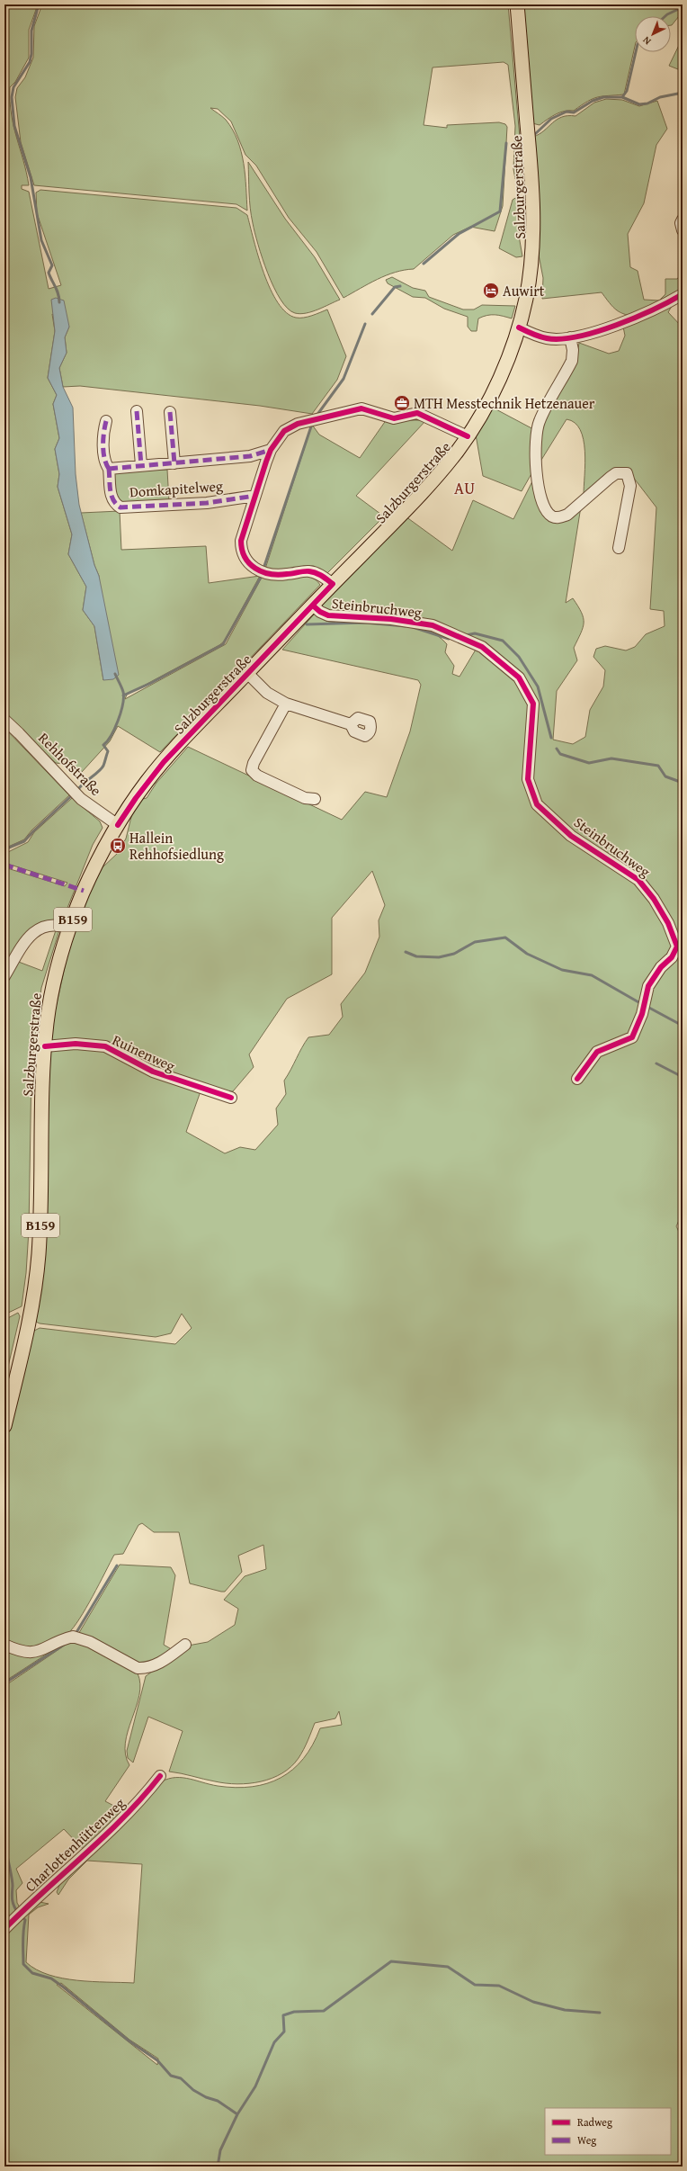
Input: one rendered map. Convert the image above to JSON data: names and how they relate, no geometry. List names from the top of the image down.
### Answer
{
  "streets": {
    "main road": ["Salzburgerstraße", "B159"],
    "street": [
      "Domkapitelweg",
      "Steinbruchweg",
      "Rehhofstraße",
      "Ruinenweg",
      "Charlottenhüttenweg"
    ]
  },
  "crossings": [
    ["Salzburgerstraße", "Steinbruchweg"],
    ["Salzburgerstraße", "Rehhofstraße"],
    ["Salzburgerstraße", "Ruinenweg"]
  ],
  "districts": ["AU"],
  "places": {
    "hotel": ["Auwirt"],
    "office": ["MTH Messtechnik Hetzenauer"],
    "bus stop": ["Hallein Rehhofsiedlung"]
  },
  "legend": ["Radweg", "Weg"],
  "north": "bottom left"
}
